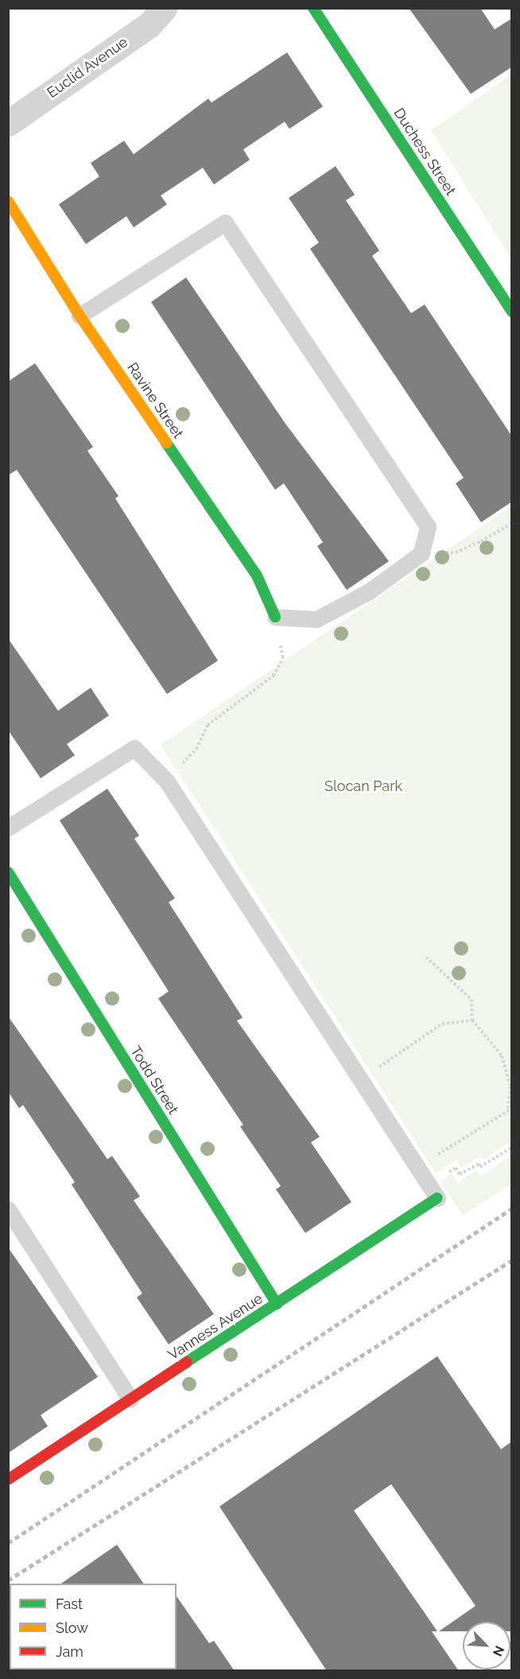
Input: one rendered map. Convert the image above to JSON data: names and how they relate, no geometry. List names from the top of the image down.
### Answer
{
  "streets": {
    "street": [
      "Euclid Avenue",
      "Duchess Street",
      "Ravine Street",
      "Todd Street",
      "Vanness Avenue"
    ]
  },
  "crossings": [
    ["Todd Street", "Vanness Avenue"]
  ],
  "parks": ["Slocan Park"],
  "legend": ["Fast", "Slow", "Jam"],
  "north": "bottom right"
}
